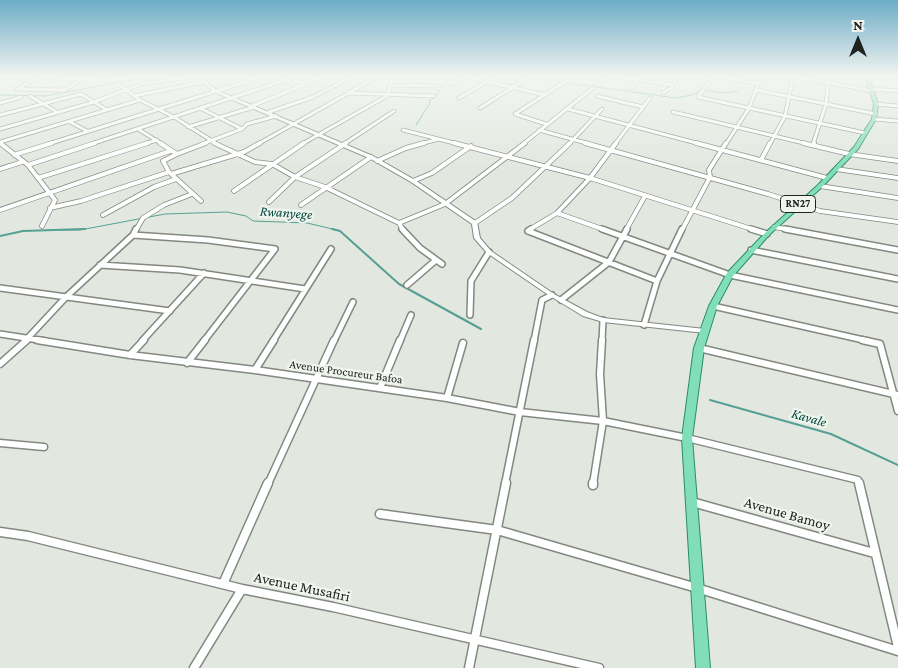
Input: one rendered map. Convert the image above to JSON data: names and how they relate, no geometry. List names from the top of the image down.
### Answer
{
  "streets": {
    "main road": ["RN27"],
    "street": ["Avenue Procureur Bafoa", "Avenue Bamoy", "Avenue Musafiri"]
  },
  "crossings": [
    ["RN27", "Avenue Procureur Bafoa"],
    ["RN27", "Avenue Bamoy"],
    ["Avenue Procureur Bafoa", "Avenue Bamoy"]
  ],
  "water": ["Rwanyege", "Kavale"],
  "north": "top"
}
